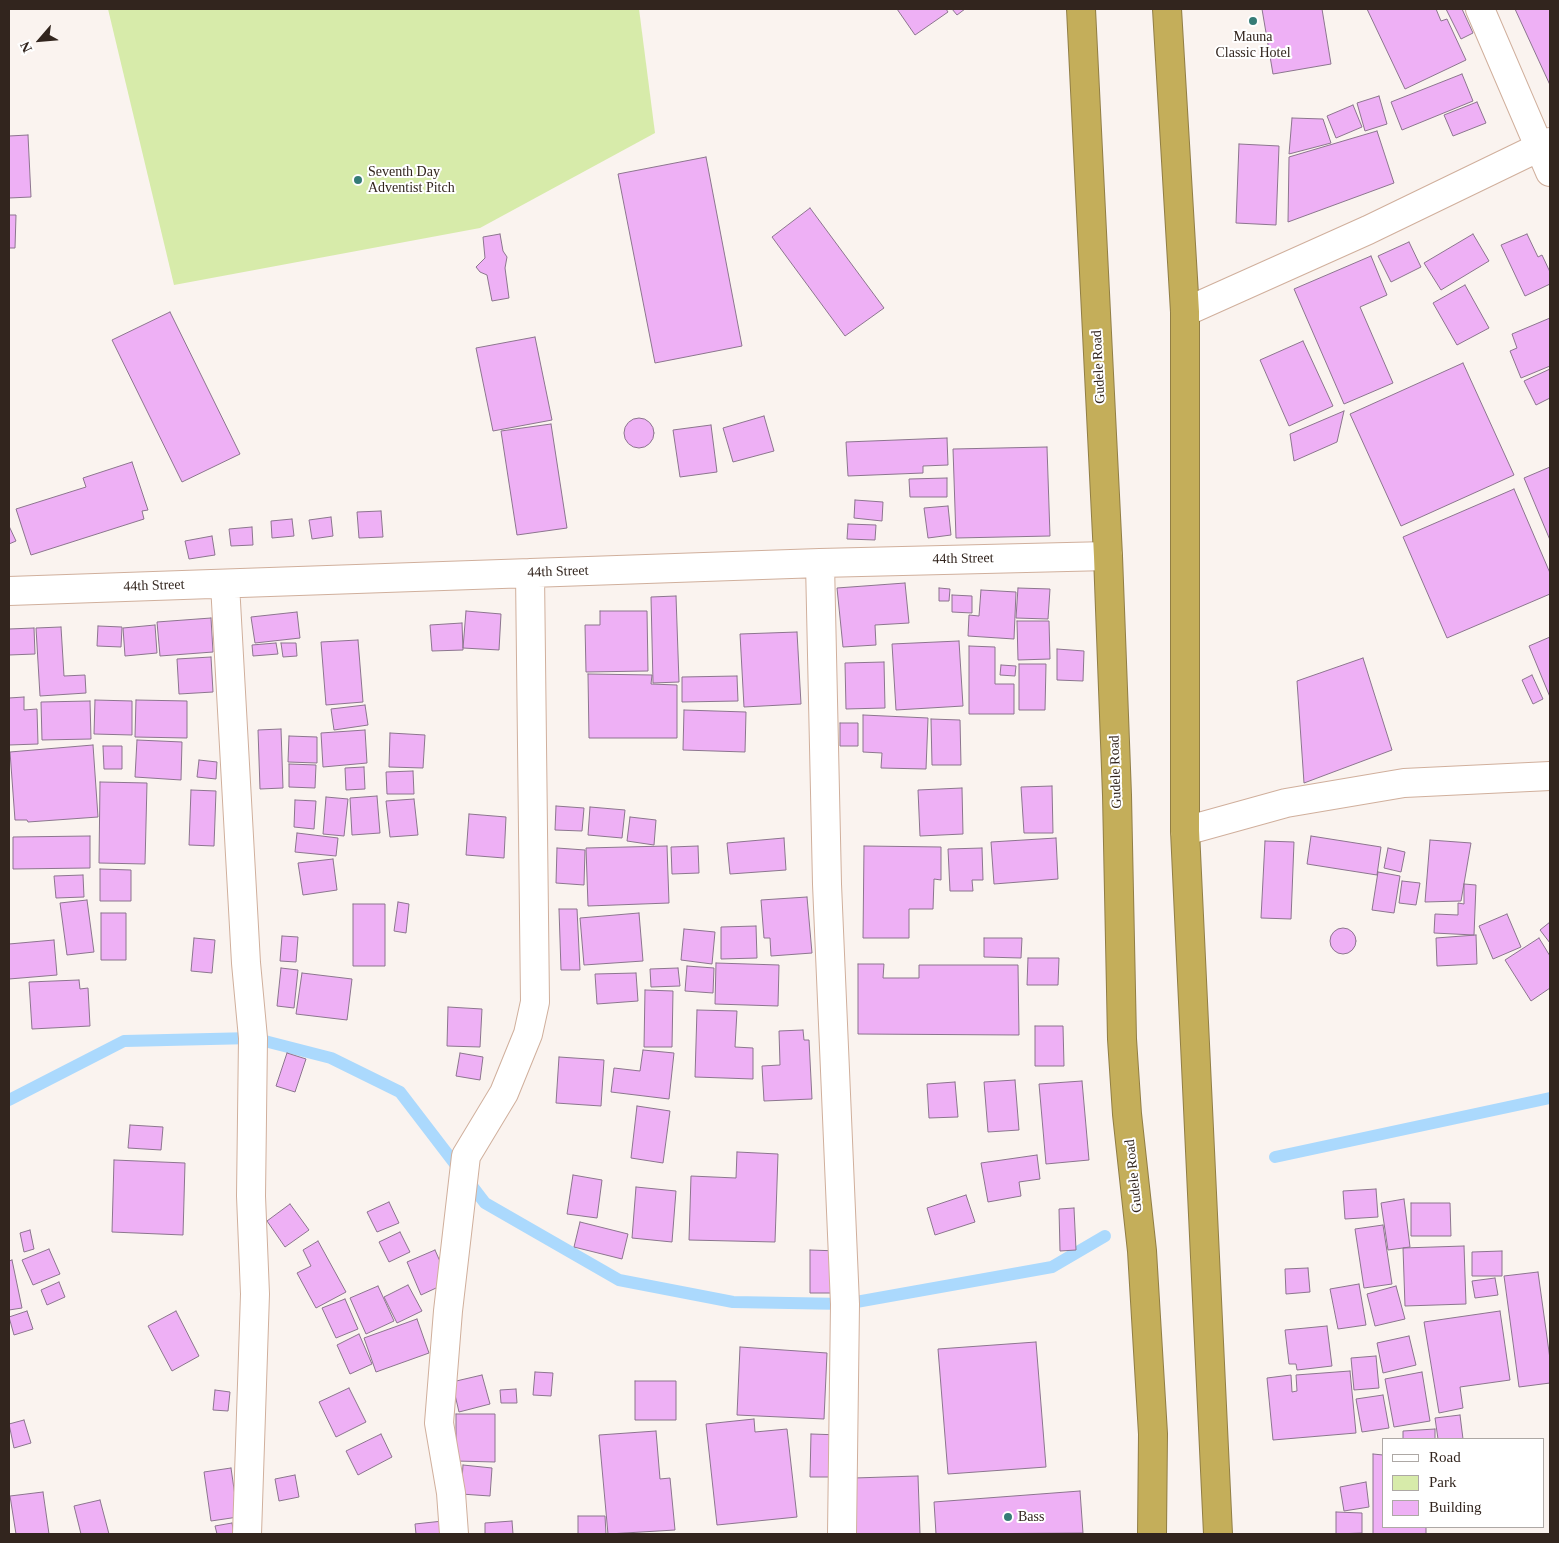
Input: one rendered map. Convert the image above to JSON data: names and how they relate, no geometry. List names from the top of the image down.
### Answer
{
  "streets": {
    "highway": ["Gudele Road"],
    "street": ["44th Street"]
  },
  "crossings": [
    ["Gudele Road", "44th Street"]
  ],
  "places": ["Mauna Classic Hotel", "Seventh Day Adventist Pitch", "Bass"],
  "legend": ["Road", "Park", "Building"],
  "north": "bottom left"
}
